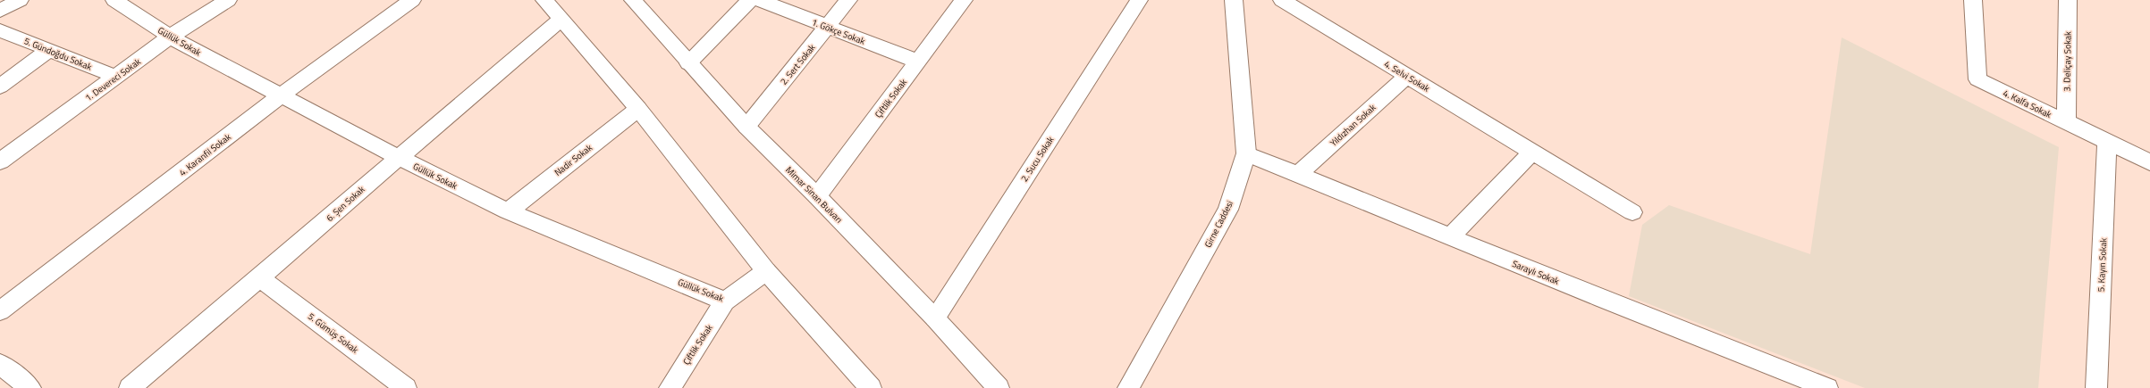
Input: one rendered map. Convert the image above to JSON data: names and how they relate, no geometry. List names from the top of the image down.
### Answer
{
  "streets": {
    "street": [
      "1. Gökçe Sokak",
      "Güllük Sokak",
      "5. Gündoğdu Sokak",
      "3. Deliçay Sokak",
      "2. Sert Sokak",
      "4. Selvi Sokak",
      "1. Devereci Sokak",
      "Çiftlik Sokak",
      "4. Kalfa Sokak",
      "Yıldızhan Sokak",
      "4. Karanfil Sokak",
      "2. Sucu Sokak",
      "Nadir Sokak",
      "Mimar Sinan Bulvarı",
      "6. Şen Sokak",
      "Girne Caddesi",
      "5. Kayın Sokak",
      "Saraylı Sokak",
      "5. Gümüş Sokak"
    ]
  },
  "crossings": [
    ["1. Gökçe Sokak", "2. Sert Sokak"],
    ["1. Gökçe Sokak", "Çiftlik Sokak"],
    ["Güllük Sokak", "1. Devereci Sokak"],
    ["Güllük Sokak", "Çiftlik Sokak"],
    ["Güllük Sokak", "4. Karanfil Sokak"],
    ["Güllük Sokak", "Nadir Sokak"],
    ["Güllük Sokak", "6. Şen Sokak"],
    ["5. Gündoğdu Sokak", "1. Devereci Sokak"],
    ["3. Deliçay Sokak", "4. Kalfa Sokak"],
    ["2. Sert Sokak", "Mimar Sinan Bulvarı"],
    ["4. Selvi Sokak", "Yıldızhan Sokak"],
    ["Çiftlik Sokak", "Mimar Sinan Bulvarı"],
    ["4. Kalfa Sokak", "5. Kayın Sokak"],
    ["Yıldızhan Sokak", "Saraylı Sokak"],
    ["2. Sucu Sokak", "Mimar Sinan Bulvarı"],
    ["6. Şen Sokak", "5. Gümüş Sokak"],
    ["Girne Caddesi", "Saraylı Sokak"]
  ]
}
